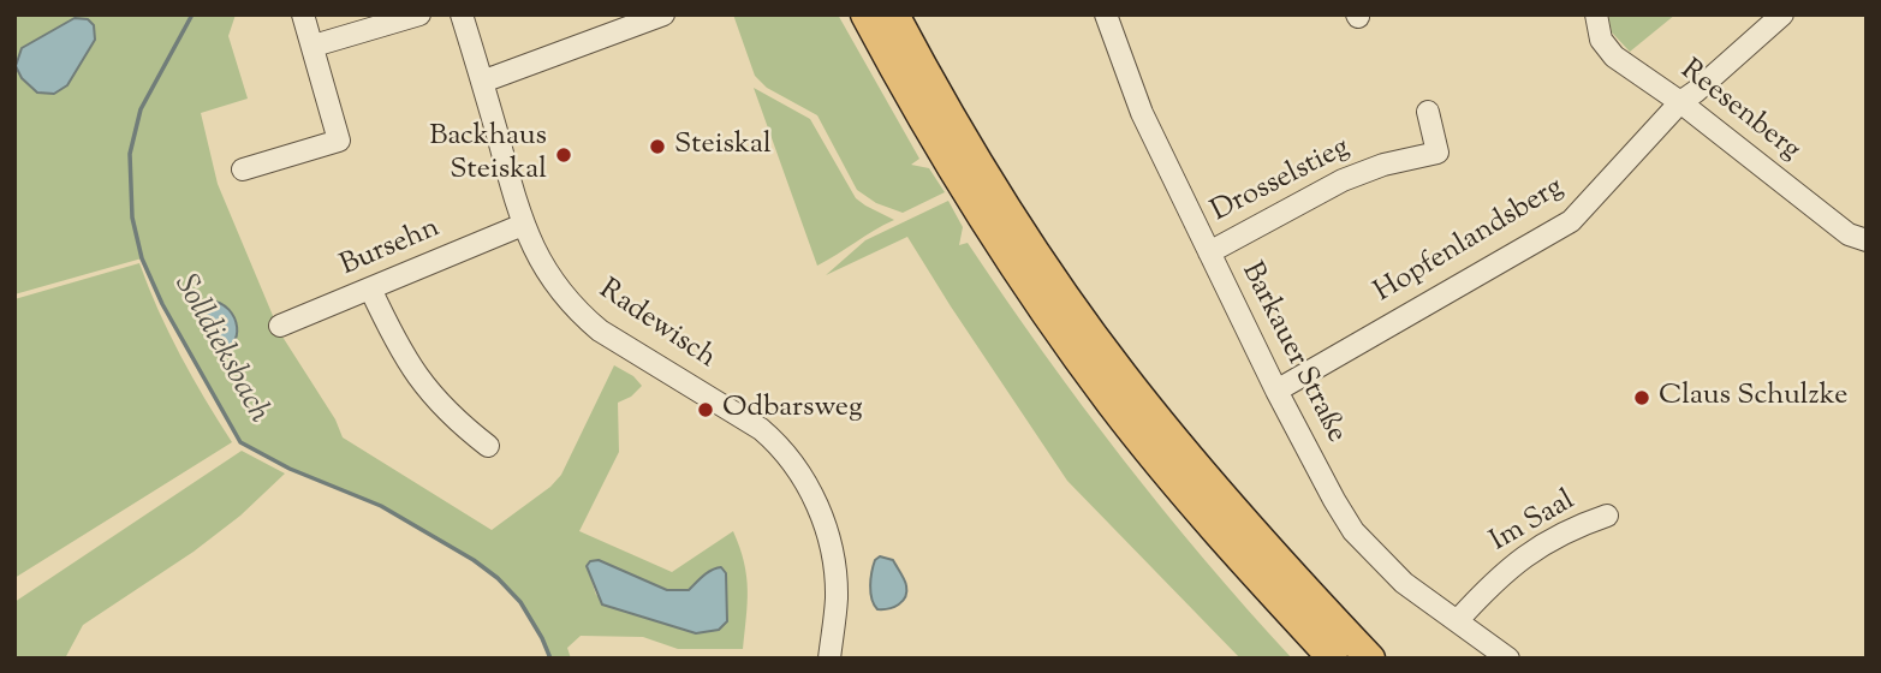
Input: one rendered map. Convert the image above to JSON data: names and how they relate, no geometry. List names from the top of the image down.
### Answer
{
  "streets": {
    "street": [
      "Reesenberg",
      "Drosselstieg",
      "Hopfenlandsberg",
      "Bursehn",
      "Radewisch",
      "Barkauer Straße",
      "Im Saal"
    ]
  },
  "crossings": [
    ["Reesenberg", "Hopfenlandsberg"],
    ["Drosselstieg", "Barkauer Straße"],
    ["Hopfenlandsberg", "Barkauer Straße"],
    ["Bursehn", "Radewisch"],
    ["Barkauer Straße", "Im Saal"]
  ],
  "water": ["Solldieksbach"],
  "places": [
    "Steiskal",
    "Backhaus Steiskal",
    "Claus Schulzke",
    "Odbarsweg"
  ]
}
